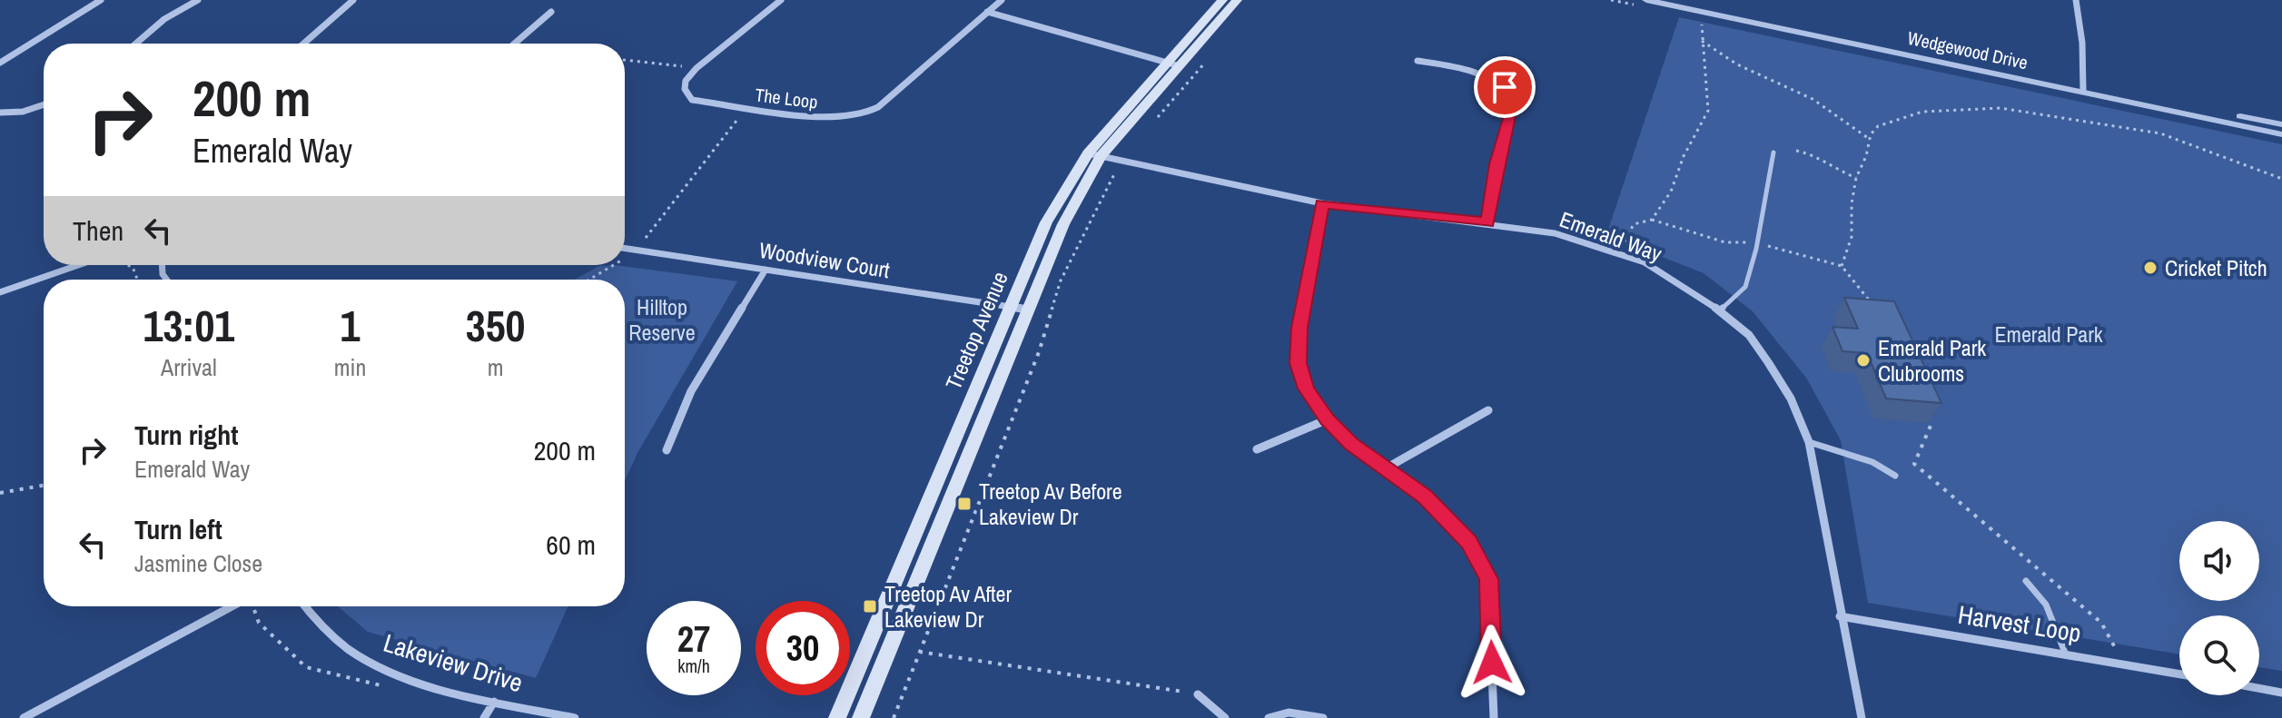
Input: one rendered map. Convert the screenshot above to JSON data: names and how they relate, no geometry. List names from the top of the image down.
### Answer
{
  "streets": {
    "main road": ["Treetop Avenue"],
    "street": [
      "Wedgewood Drive",
      "The Loop",
      "Emerald Way",
      "Woodview Court",
      "Harvest Loop",
      "Lakeview Drive"
    ]
  },
  "crossings": [
    ["Emerald Way", "Treetop Avenue"],
    ["Emerald Way", "Harvest Loop"],
    ["Woodview Court", "Treetop Avenue"]
  ],
  "parks": ["Hilltop Reserve", "Emerald Park"],
  "places": {
    "other": ["Cricket Pitch", "Emerald Park Clubrooms"],
    "transit": ["Treetop Av Before Lakeview Dr", "Treetop Av After Lakeview Dr"]
  },
  "page": {
    "turn": ["200 m", "Emerald Way"],
    "then": "Then",
    "eta": [
      "13:01",
      "Arrival",
      "1",
      "min",
      "350",
      "m"
    ],
    "list": [
      {
        "name": "Turn right",
        "note": "Emerald Way",
        "value": "200 m"
      },
      {
        "name": "Turn left",
        "note": "Jasmine Close",
        "value": "60 m"
      }
    ],
    "speed": "27 km/h",
    "limit": "30"
  }
}
